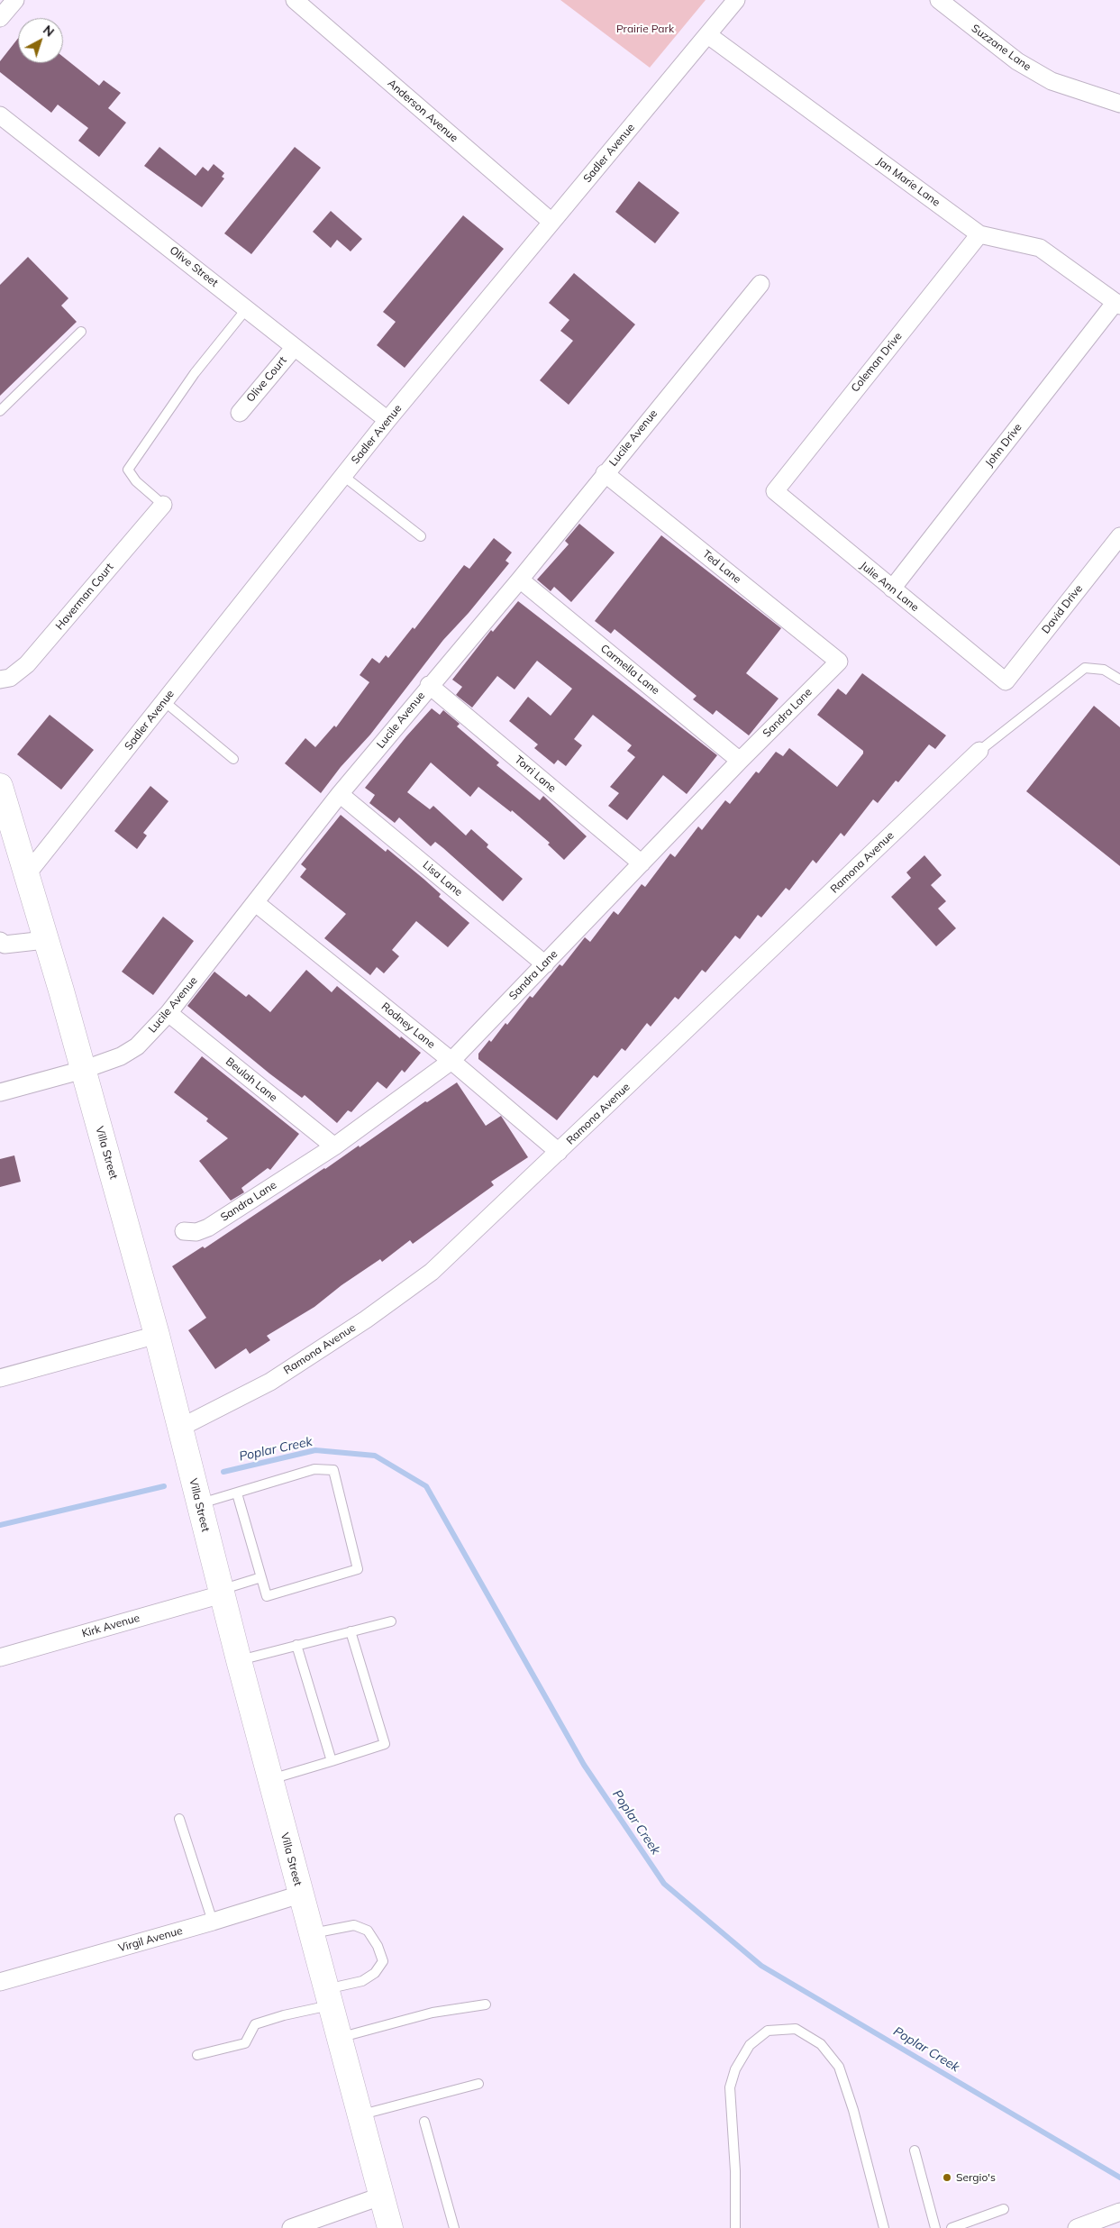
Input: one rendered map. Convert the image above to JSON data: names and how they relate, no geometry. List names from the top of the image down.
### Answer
{
  "streets": {
    "main road": ["Villa Street"],
    "street": [
      "Suzzane Lane",
      "Anderson Avenue",
      "Sadler Avenue",
      "Jan Marie Lane",
      "Olive Street",
      "Coleman Drive",
      "Olive Court",
      "Lucile Avenue",
      "John Drive",
      "Ted Lane",
      "Julie Ann Lane",
      "Haverman Court",
      "David Drive",
      "Carmella Lane",
      "Sandra Lane",
      "Torri Lane",
      "Ramona Avenue",
      "Lisa Lane",
      "Rodney Lane",
      "Beulah Lane",
      "Kirk Avenue",
      "Virgil Avenue"
    ]
  },
  "crossings": [
    ["Anderson Avenue", "Sadler Avenue"],
    ["Sadler Avenue", "Jan Marie Lane"],
    ["Sadler Avenue", "Olive Street"],
    ["Sadler Avenue", "Villa Street"],
    ["Jan Marie Lane", "Coleman Drive"],
    ["Jan Marie Lane", "John Drive"],
    ["Olive Street", "Olive Court"],
    ["Coleman Drive", "Julie Ann Lane"],
    ["Lucile Avenue", "Ted Lane"],
    ["Lucile Avenue", "Carmella Lane"],
    ["Lucile Avenue", "Torri Lane"],
    ["Lucile Avenue", "Lisa Lane"],
    ["Lucile Avenue", "Rodney Lane"],
    ["Lucile Avenue", "Beulah Lane"],
    ["Lucile Avenue", "Villa Street"],
    ["John Drive", "Julie Ann Lane"],
    ["Ted Lane", "Sandra Lane"],
    ["Julie Ann Lane", "David Drive"],
    ["Carmella Lane", "Sandra Lane"],
    ["Sandra Lane", "Torri Lane"],
    ["Sandra Lane", "Lisa Lane"],
    ["Sandra Lane", "Rodney Lane"],
    ["Sandra Lane", "Beulah Lane"],
    ["Ramona Avenue", "Rodney Lane"],
    ["Ramona Avenue", "Villa Street"],
    ["Villa Street", "Kirk Avenue"],
    ["Villa Street", "Virgil Avenue"]
  ],
  "water": ["Poplar Creek"],
  "parks": ["Prairie Park"],
  "places": ["Sergio's"],
  "north": "top right"
}
